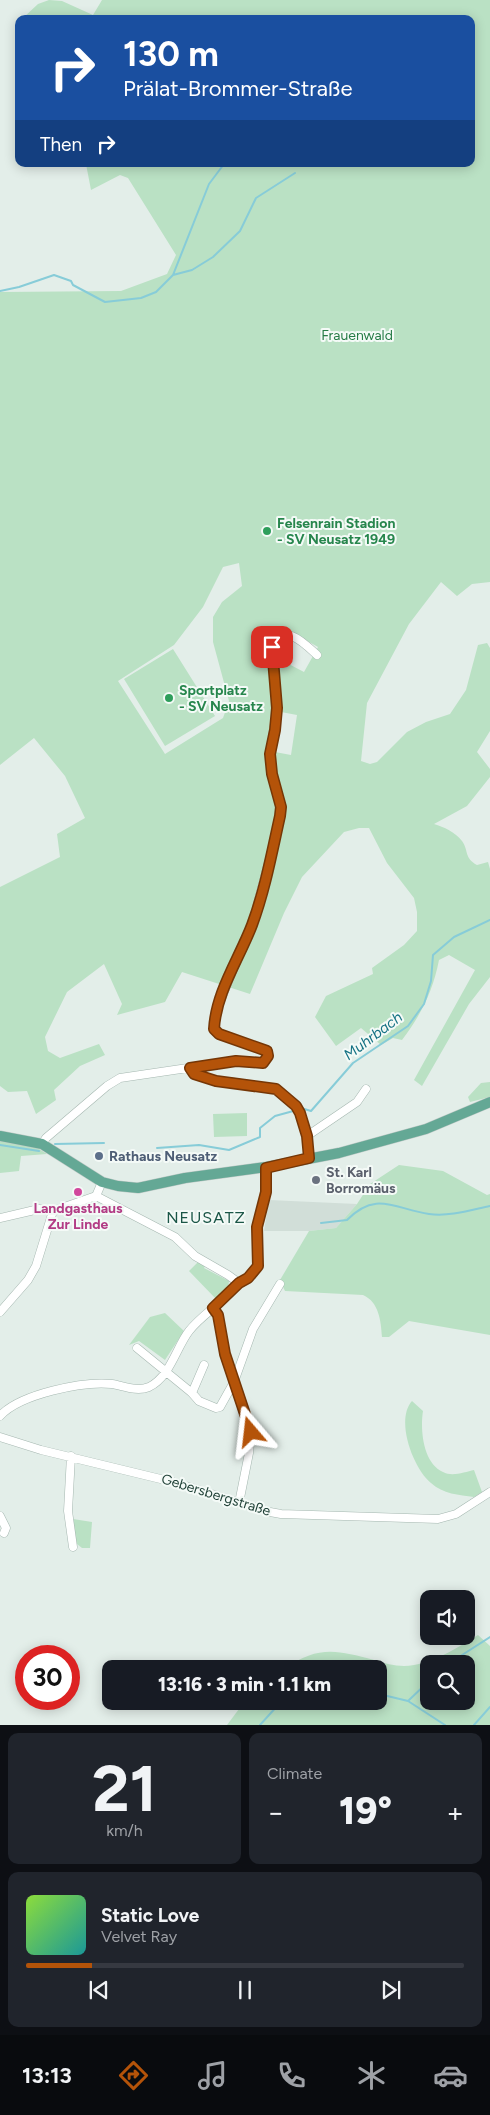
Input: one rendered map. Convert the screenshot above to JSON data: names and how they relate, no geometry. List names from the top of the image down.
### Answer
{
  "streets": {
    "street": ["Gebersbergstraße"]
  },
  "districts": ["NEUSATZ"],
  "water": ["Muhrbach"],
  "parks": ["Frauenwald"],
  "places": [
    "Felsenrain Stadion - SV Neusatz 1949",
    "Sportplatz - SV Neusatz",
    "Rathaus Neusatz",
    "St. Karl Borromäus",
    "Landgasthaus Zur Linde"
  ],
  "page": {
    "turn": ["130 m", "Prälat-Brommer-Straße"],
    "then": "Then",
    "limit": "30",
    "trip": "13:16 · 3 min · 1.1 km",
    "tile": [
      ["21", "km/h"],
      "Climate"
    ],
    "heat": ["−", "19°", "+"],
    "song": ["Static Love", "Velvet Ray"],
    "tabs": "13:13"
  }
}
